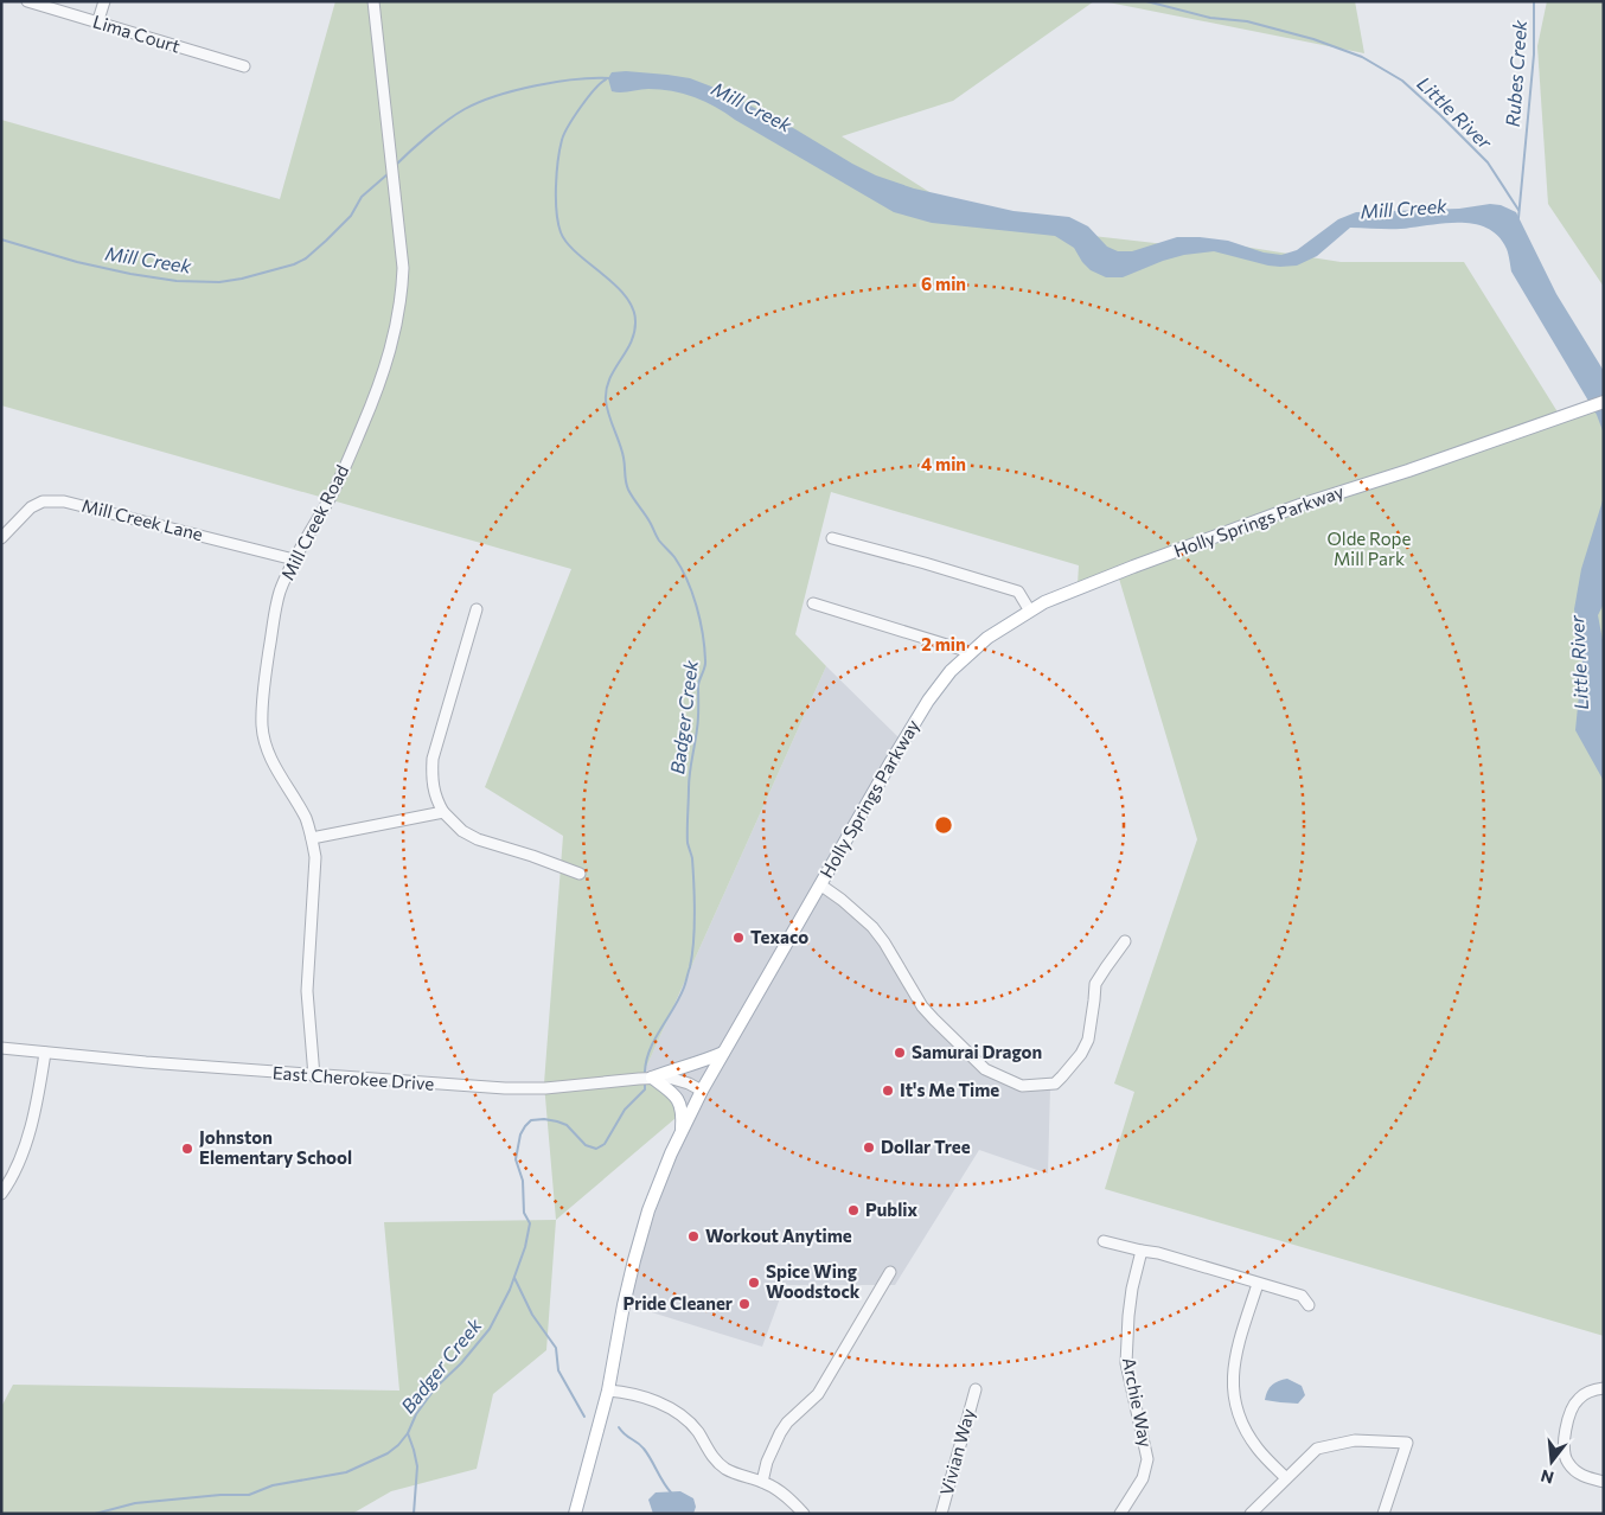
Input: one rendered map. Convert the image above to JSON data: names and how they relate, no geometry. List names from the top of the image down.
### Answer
{
  "streets": {
    "main road": ["Holly Springs Parkway"],
    "street": [
      "Lima Court",
      "Mill Creek Lane",
      "Mill Creek Road",
      "East Cherokee Drive",
      "Archie Way",
      "Vivian Way"
    ]
  },
  "crossings": [
    ["Mill Creek Lane", "Mill Creek Road"],
    ["Holly Springs Parkway", "East Cherokee Drive"],
    ["Mill Creek Road", "East Cherokee Drive"]
  ],
  "water": [
    "Rubes Creek",
    "Mill Creek",
    "Little River",
    "Badger Creek"
  ],
  "parks": ["Olde Rope Mill Park"],
  "places": [
    "Texaco",
    "Samurai Dragon",
    "It's Me Time",
    "Dollar Tree",
    "Johnston Elementary School",
    "Publix",
    "Workout Anytime",
    "Spice Wing Woodstock",
    "Pride Cleaner"
  ],
  "north": "bottom",
  "rings": ["6 min", "4 min", "2 min"]
}
